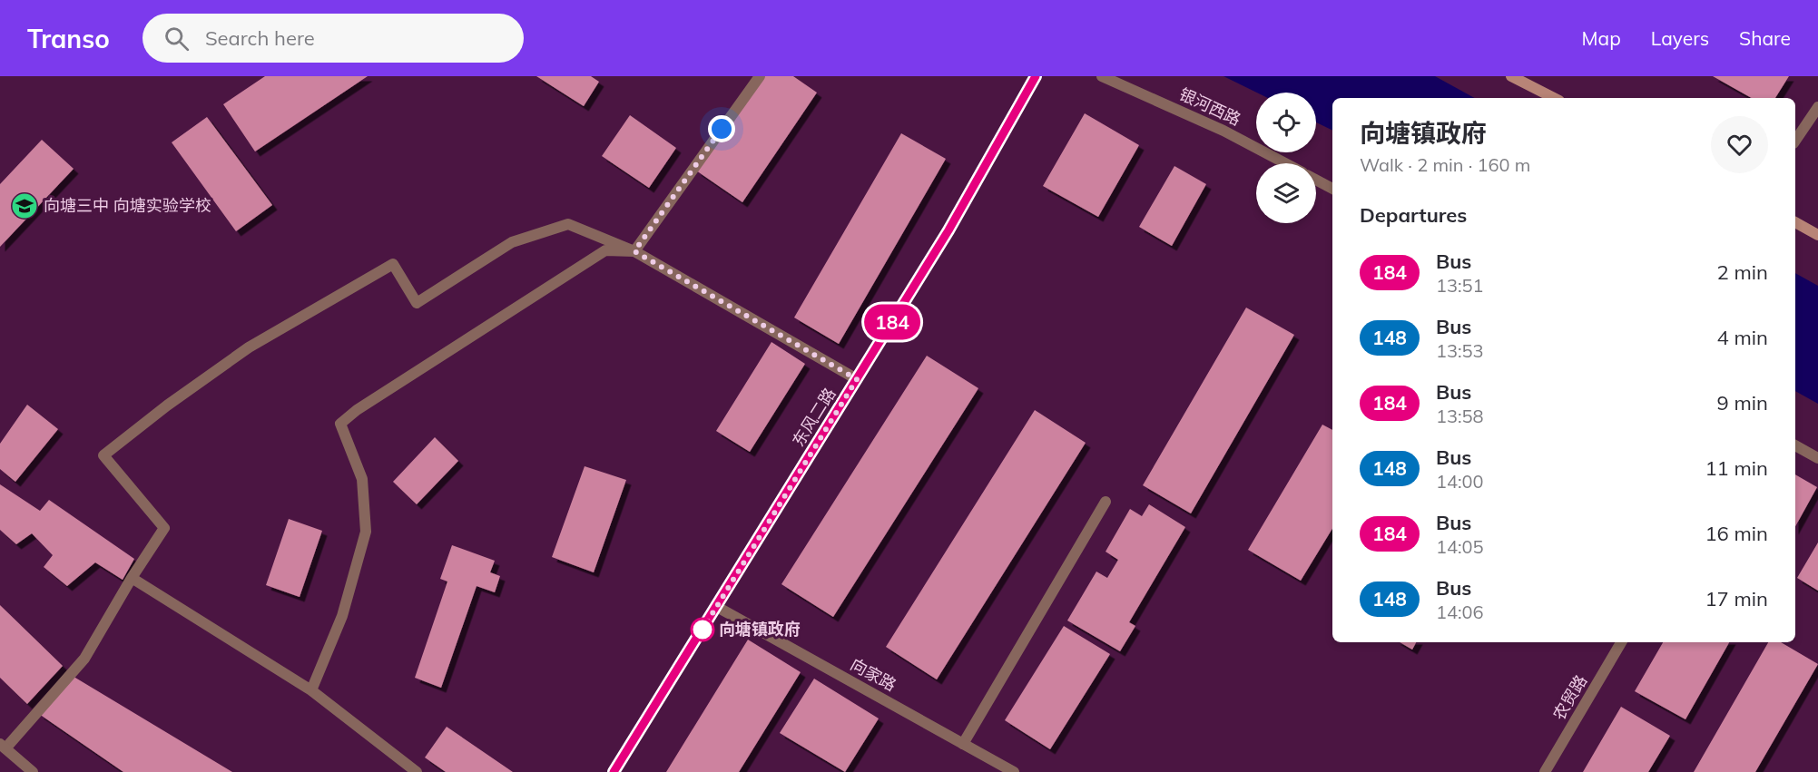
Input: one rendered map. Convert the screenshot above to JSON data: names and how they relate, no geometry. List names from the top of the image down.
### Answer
{
  "streets": {
    "street": [
      "银河西路",
      "东风二路",
      "向家路",
      "农贸路"
    ]
  },
  "crossings": [
    ["东风二路", "向家路"]
  ],
  "places": {
    "school or university": ["向塘三中 向塘实验学校"],
    "other": ["向塘镇政府"]
  },
  "lines": ["bus line 184"],
  "page": {
    "header": "Transo",
    "search": "Search here",
    "nav": ["Map", "Layers", "Share"],
    "on_map": "184",
    "heading": [
      ["向塘镇政府", "Walk · 2 min · 160 m"],
      "Departures"
    ],
    "list": [
      {
        "mark": "184",
        "name": "Bus",
        "note": "13:51",
        "value": "2 min"
      },
      {
        "mark": "148",
        "name": "Bus",
        "note": "13:53",
        "value": "4 min"
      },
      {
        "mark": "184",
        "name": "Bus",
        "note": "13:58",
        "value": "9 min"
      },
      {
        "mark": "148",
        "name": "Bus",
        "note": "14:00",
        "value": "11 min"
      },
      {
        "mark": "184",
        "name": "Bus",
        "note": "14:05",
        "value": "16 min"
      },
      {
        "mark": "148",
        "name": "Bus",
        "note": "14:06",
        "value": "17 min"
      }
    ]
  }
}
